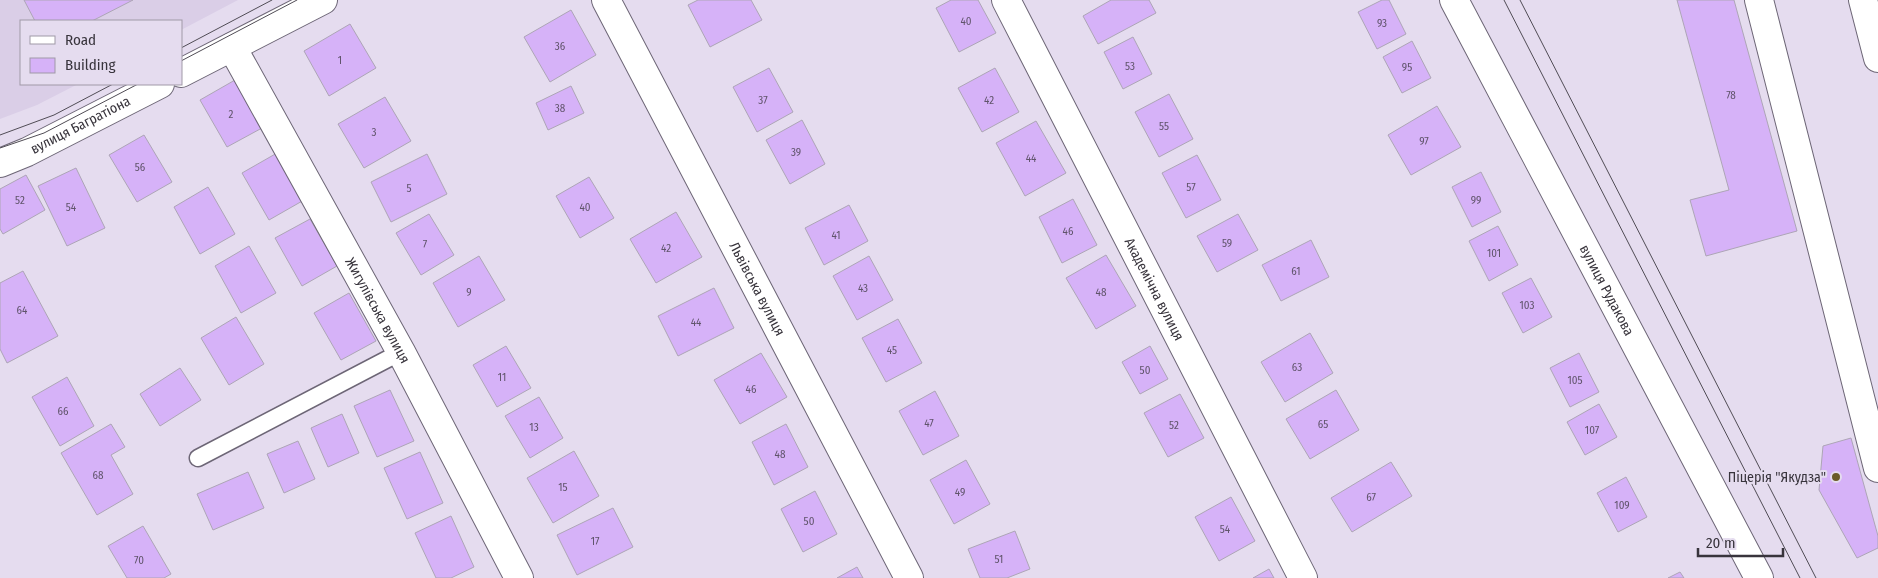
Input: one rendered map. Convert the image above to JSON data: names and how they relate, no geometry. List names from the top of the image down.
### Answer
{
  "streets": {
    "street": [
      "вулиця Багратіона",
      "Львівська вулиця",
      "Академічна вулиця",
      "вулиця Рудакова",
      "Жигулівська вулиця"
    ]
  },
  "places": ["Піцерія \"Якудза\""],
  "house_numbers": [
    "40",
    "93",
    "36",
    "1",
    "53",
    "95",
    "78",
    "37",
    "42",
    "38",
    "2",
    "55",
    "3",
    "97",
    "39",
    "44",
    "56",
    "57",
    "5",
    "52",
    "99",
    "54",
    "40",
    "46",
    "41",
    "59",
    "7",
    "42",
    "101",
    "61",
    "43",
    "9",
    "48",
    "103",
    "64",
    "44",
    "45",
    "63",
    "50",
    "11",
    "105",
    "46",
    "66",
    "47",
    "65",
    "52",
    "13",
    "107",
    "48",
    "68",
    "15",
    "49",
    "67",
    "109",
    "50",
    "54",
    "17",
    "51",
    "70"
  ],
  "legend": ["Road", "Building"],
  "scale_bar": "20 m"
}
